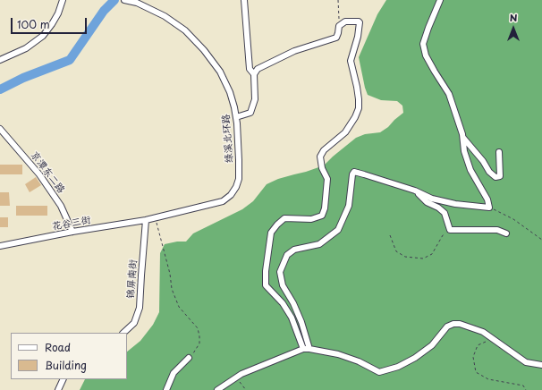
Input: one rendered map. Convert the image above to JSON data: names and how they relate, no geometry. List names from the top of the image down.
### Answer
{
  "streets": {
    "street": [
      "绿溪北环路",
      "京潭东二路",
      "花谷三街",
      "锦屏南街"
    ]
  },
  "crossings": [
    ["绿溪北环路", "花谷三街"],
    ["绿溪北环路", "锦屏南街"],
    ["京潭东二路", "花谷三街"],
    ["花谷三街", "锦屏南街"]
  ],
  "legend": ["Road", "Building"],
  "scale_bar": "100 m",
  "north": "top"
}
